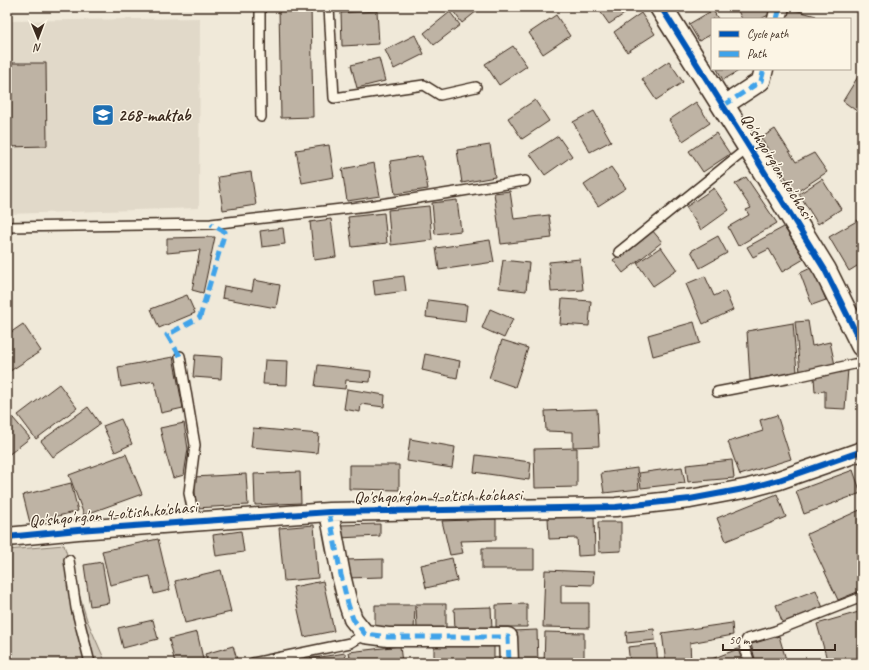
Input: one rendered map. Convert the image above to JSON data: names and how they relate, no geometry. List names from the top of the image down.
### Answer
{
  "streets": {
    "street": ["Qo'shqo'rg'on ko'chasi", "Qo'shqo'rg'on 4-o'tish ko'chasi"]
  },
  "places": {
    "school or university": ["268-maktab"]
  },
  "legend": ["Cycle path", "Path"],
  "scale_bar": "50 m",
  "north": "bottom"
}
